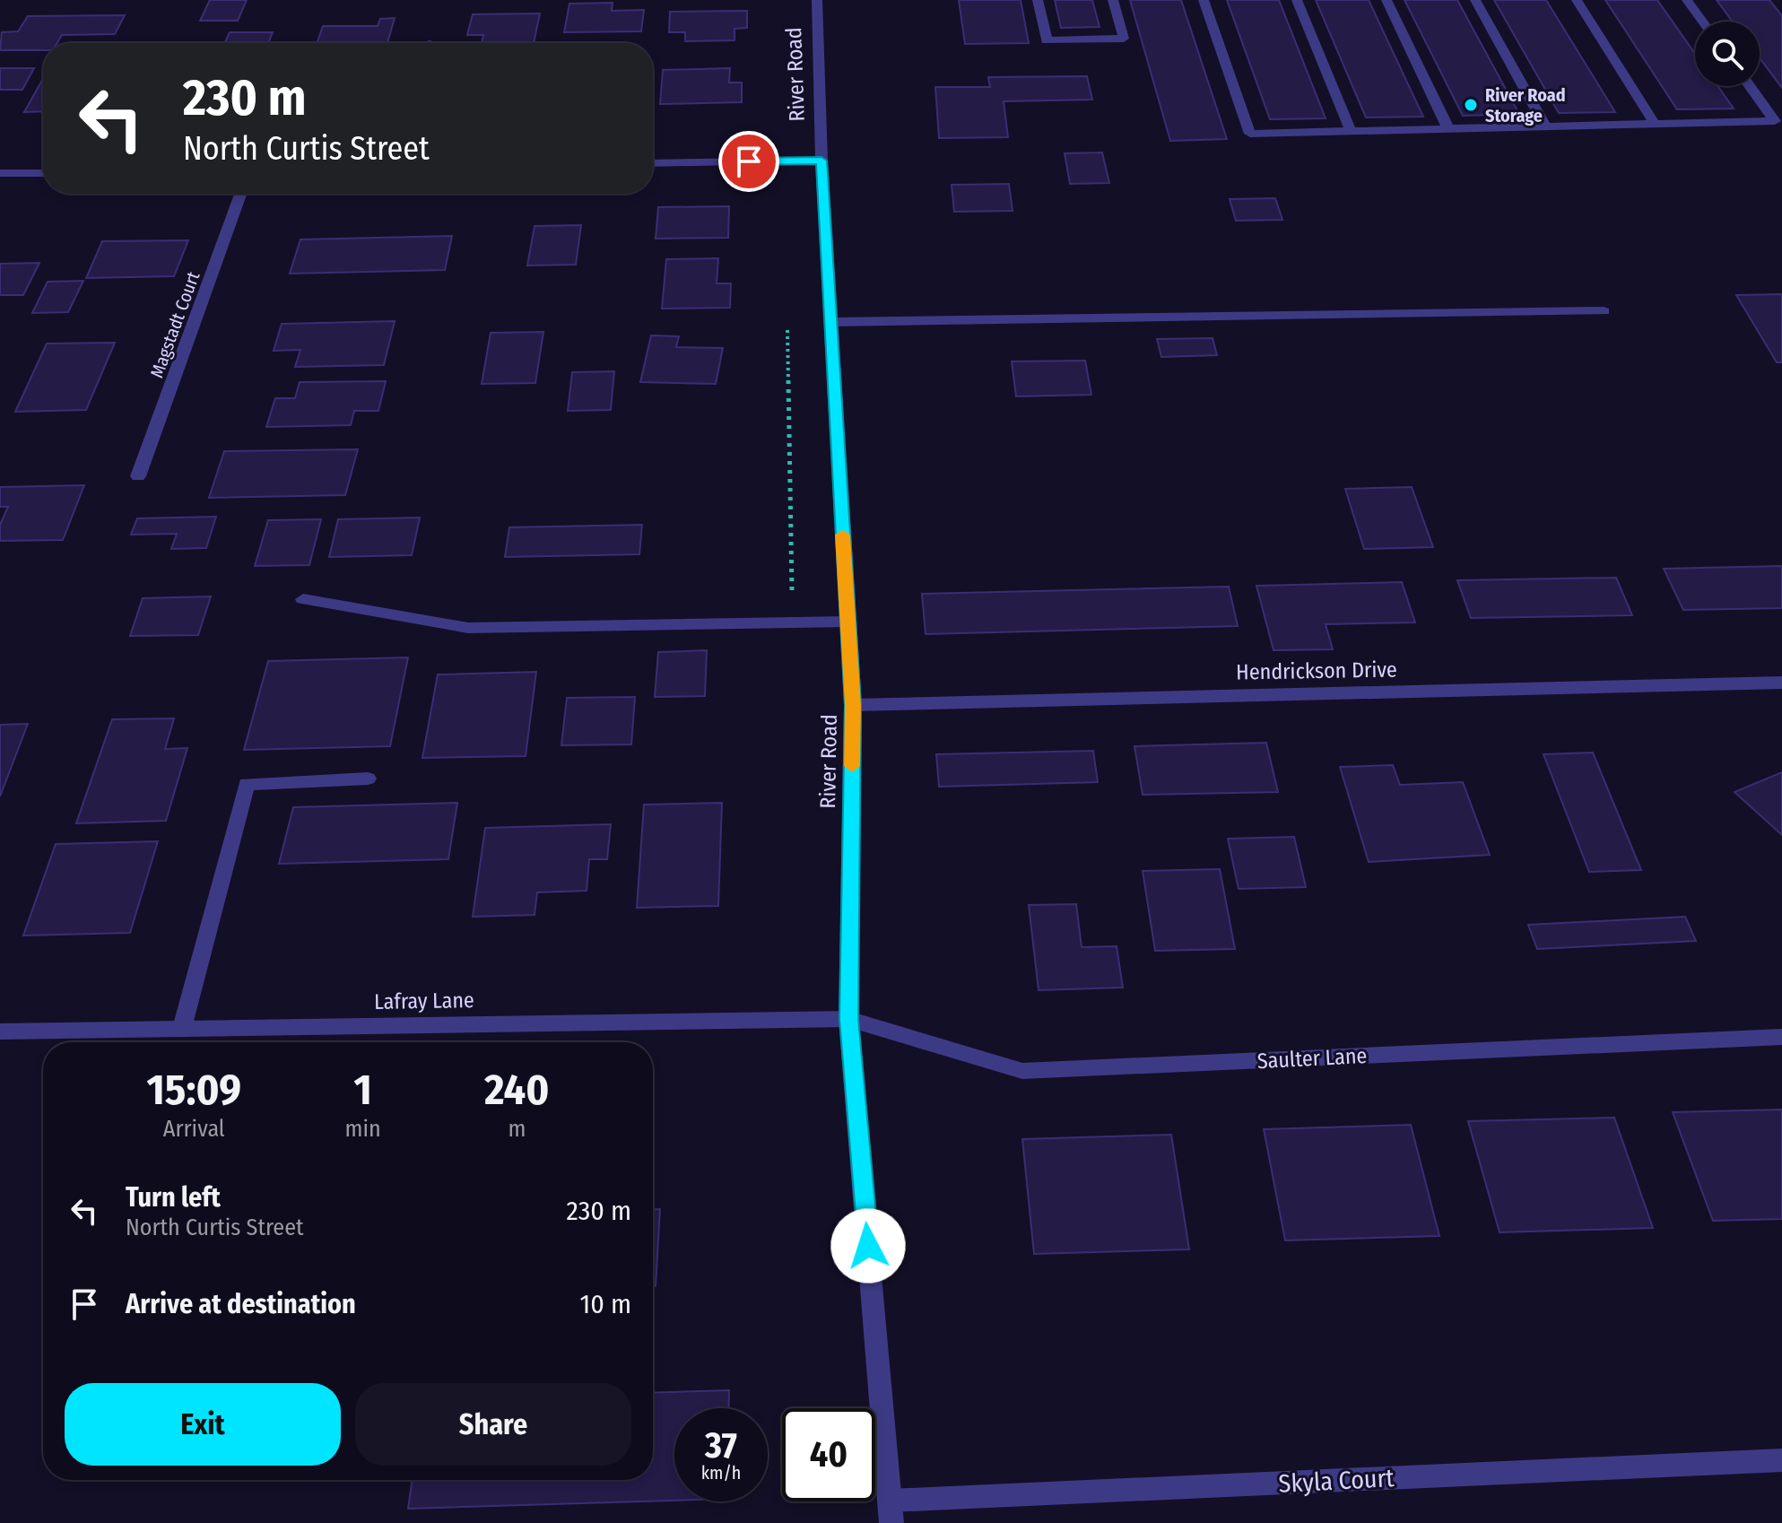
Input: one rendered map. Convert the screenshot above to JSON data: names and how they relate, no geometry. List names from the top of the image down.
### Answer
{
  "streets": {
    "street": [
      "River Road",
      "Magstadt Court",
      "Hendrickson Drive",
      "Lafray Lane",
      "Saulter Lane",
      "Skyla Court"
    ]
  },
  "crossings": [
    ["River Road", "Hendrickson Drive"],
    ["River Road", "Lafray Lane"],
    ["River Road", "Saulter Lane"],
    ["River Road", "Skyla Court"],
    ["Lafray Lane", "Saulter Lane"]
  ],
  "places": ["River Road Storage"],
  "page": {
    "turn": ["230 m", "North Curtis Street"],
    "eta": [
      "15:09",
      "Arrival",
      "1",
      "min",
      "240",
      "m"
    ],
    "list": [
      {
        "name": "Turn left",
        "note": "North Curtis Street",
        "value": "230 m"
      },
      {
        "name": "Arrive at destination",
        "value": "10 m"
      }
    ],
    "buttons": ["Exit", "Share"],
    "speed": "37 km/h",
    "limit": "40"
  }
}
